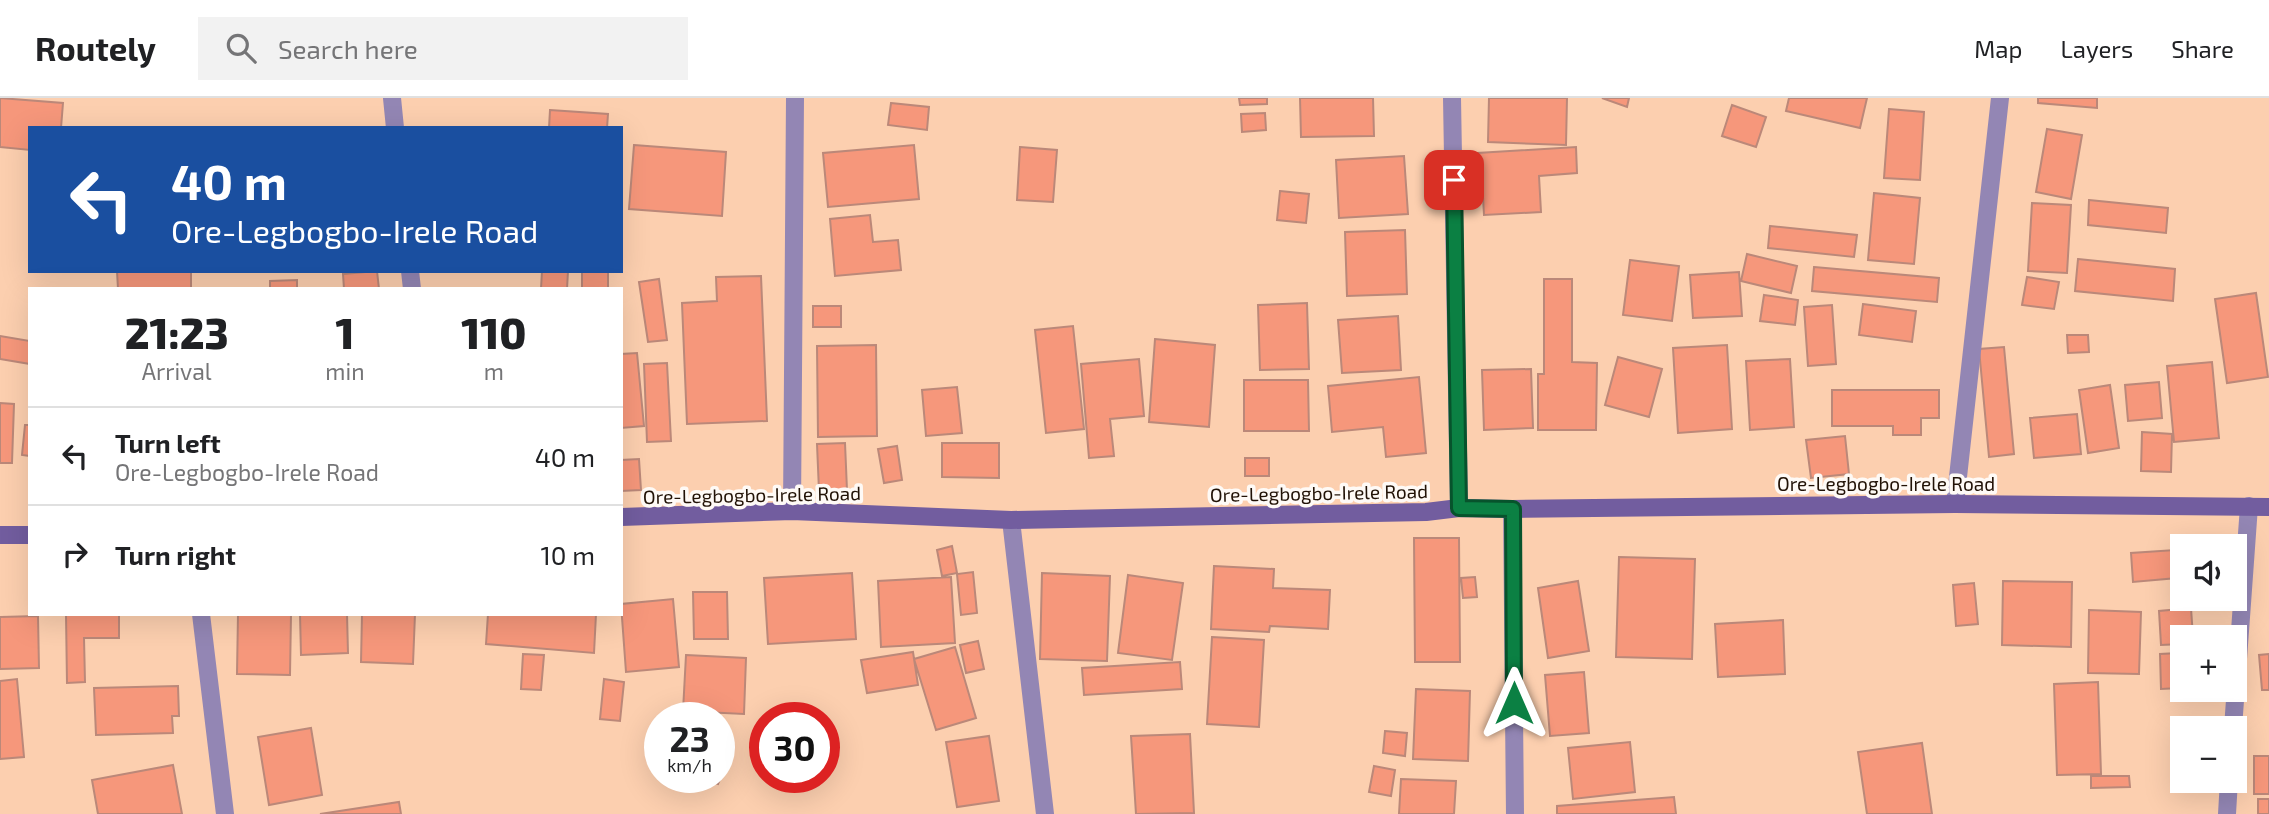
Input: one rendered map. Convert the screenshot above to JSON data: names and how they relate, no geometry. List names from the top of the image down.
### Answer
{
  "streets": {
    "main road": ["Ore-Legbogbo-Irele Road"]
  },
  "page": {
    "header": "Routely",
    "search": "Search here",
    "nav": ["Map", "Layers", "Share"],
    "turn": ["40 m", "Ore-Legbogbo-Irele Road"],
    "eta": [
      "21:23",
      "Arrival",
      "1",
      "min",
      "110",
      "m"
    ],
    "list": [
      {
        "name": "Turn left",
        "note": "Ore-Legbogbo-Irele Road",
        "value": "40 m"
      },
      {
        "name": "Turn right",
        "value": "10 m"
      }
    ],
    "map_buttons": ["+", "−"],
    "speed": "23 km/h",
    "limit": "30"
  }
}
